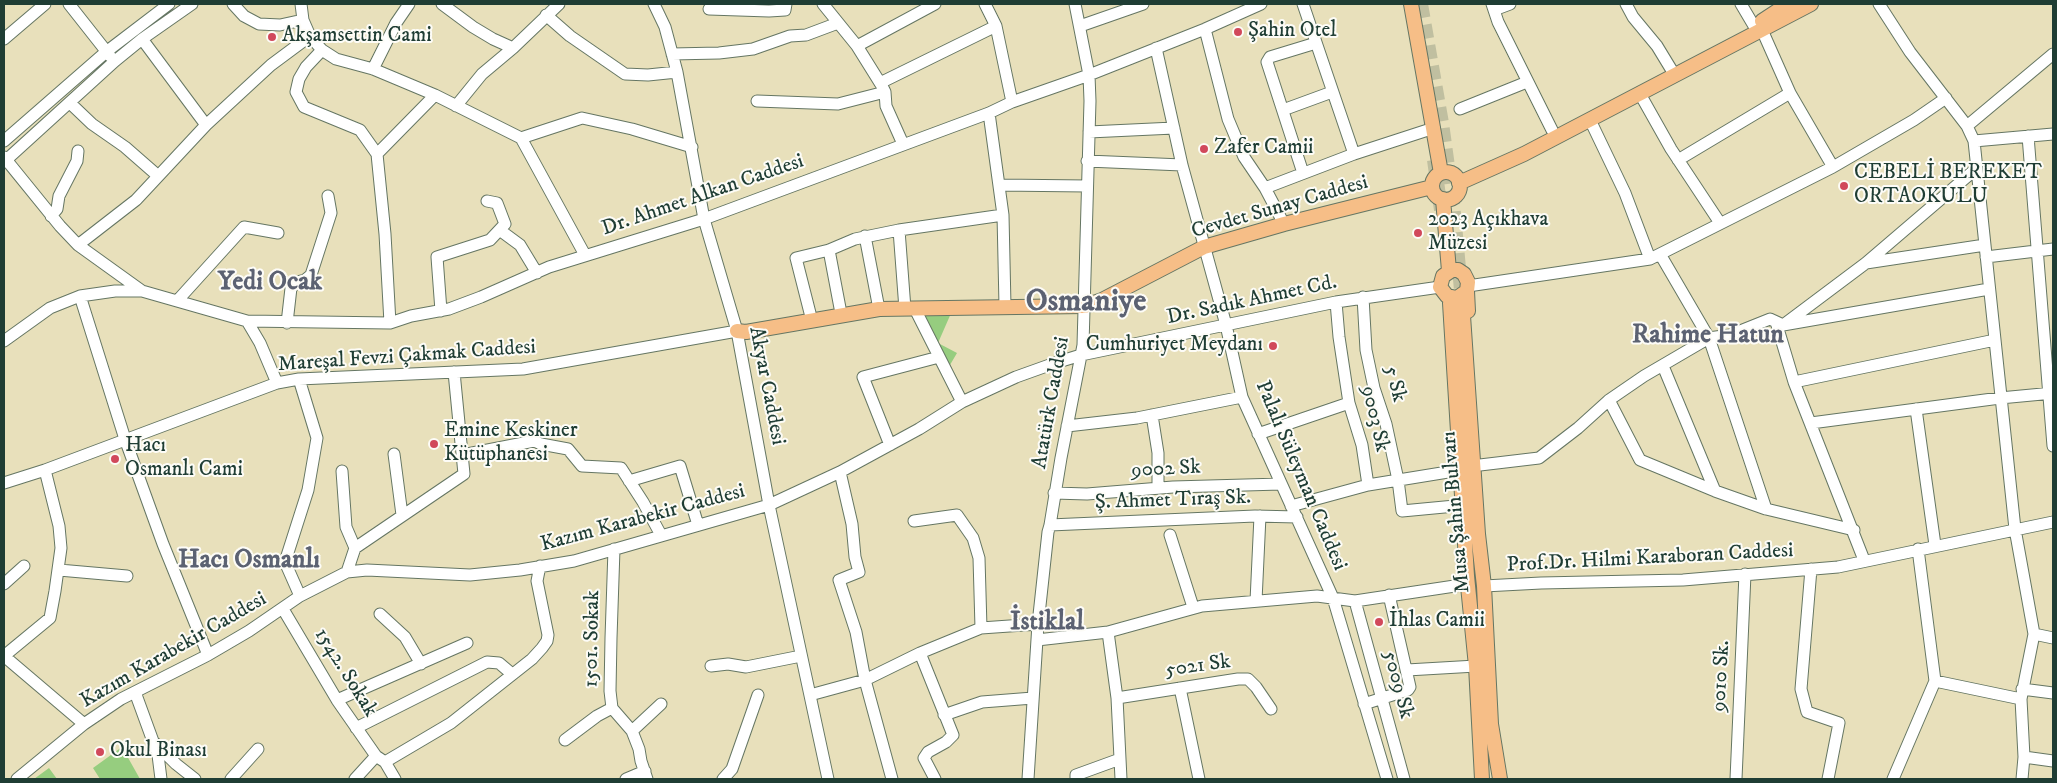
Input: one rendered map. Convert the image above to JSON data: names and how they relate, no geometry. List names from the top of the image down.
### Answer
{
  "streets": {
    "main road": ["Cevdet Sunay Caddesi", "Musa Şahin Bulvarı"],
    "street": [
      "Dr. Ahmet Alkan Caddesi",
      "Dr. Sadık Ahmet Cd.",
      "Mareşal Fevzi Çakmak Caddesi",
      "5 Sk",
      "Akyar Caddesi",
      "Atatürk Caddesi",
      "9003 Sk",
      "9002 Sk",
      "Palalı Süleyman Caddesi",
      "Ş. Ahmet Tıraş Sk.",
      "Kazım Karabekir Caddesi",
      "Prof.Dr. Hilmi Karaboran Caddesi",
      "1501. Sokak",
      "5021 Sk",
      "1542. Sokak",
      "9010 Sk.",
      "5009 Sk"
    ]
  },
  "crossings": [
    ["Dr. Ahmet Alkan Caddesi", "Akyar Caddesi"],
    ["Dr. Ahmet Alkan Caddesi", "Atatürk Caddesi"],
    ["Dr. Ahmet Alkan Caddesi", "Palalı Süleyman Caddesi"],
    ["Cevdet Sunay Caddesi", "Atatürk Caddesi"],
    ["Cevdet Sunay Caddesi", "Palalı Süleyman Caddesi"],
    ["Dr. Sadık Ahmet Cd.", "5 Sk"],
    ["Dr. Sadık Ahmet Cd.", "Atatürk Caddesi"],
    ["Dr. Sadık Ahmet Cd.", "9003 Sk"],
    ["Dr. Sadık Ahmet Cd.", "Palalı Süleyman Caddesi"],
    ["Dr. Sadık Ahmet Cd.", "Musa Şahin Bulvarı"],
    ["Dr. Sadık Ahmet Cd.", "Kazım Karabekir Caddesi"],
    ["Mareşal Fevzi Çakmak Caddesi", "Akyar Caddesi"],
    ["Akyar Caddesi", "Kazım Karabekir Caddesi"],
    ["Atatürk Caddesi", "9002 Sk"],
    ["Atatürk Caddesi", "Ş. Ahmet Tıraş Sk."],
    ["9002 Sk", "Palalı Süleyman Caddesi"],
    ["Palalı Süleyman Caddesi", "Ş. Ahmet Tıraş Sk."],
    ["Musa Şahin Bulvarı", "Prof.Dr. Hilmi Karaboran Caddesi"],
    ["Kazım Karabekir Caddesi", "1501. Sokak"],
    ["Kazım Karabekir Caddesi", "1542. Sokak"],
    ["Prof.Dr. Hilmi Karaboran Caddesi", "9010 Sk."]
  ],
  "districts": [
    "Yedi Ocak",
    "Osmaniye",
    "Rahime Hatun",
    "Hacı Osmanlı",
    "İstiklal"
  ],
  "places": [
    "Şahin Otel",
    "Akşamsettin Cami",
    "Zafer Camii",
    "CEBELİ BEREKET ORTAOKULU",
    "2023 Açıkhava Müzesi",
    "Cumhuriyet Meydanı",
    "Emine Keskiner Kütüphanesi",
    "Hacı Osmanlı Cami",
    "İhlas Camii",
    "Okul Binası"
  ]
}
